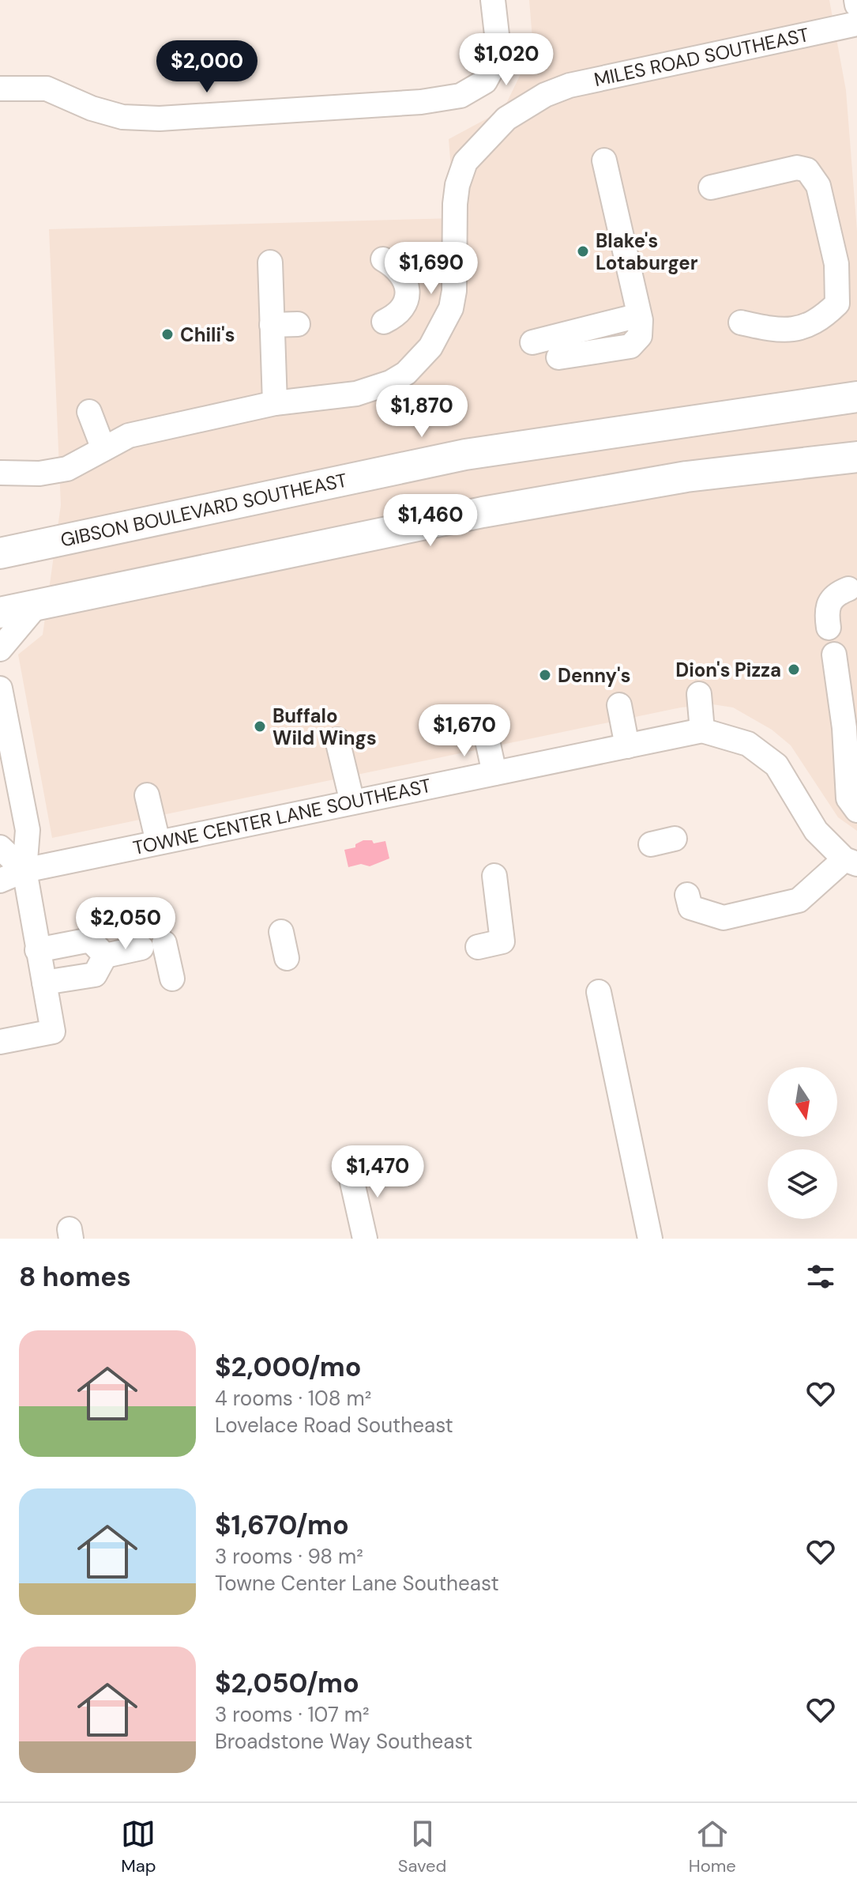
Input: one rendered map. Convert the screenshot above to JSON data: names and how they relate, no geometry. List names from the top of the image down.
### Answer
{
  "streets": {
    "main road": ["GIBSON BOULEVARD SOUTHEAST"],
    "street": ["MILES ROAD SOUTHEAST", "TOWNE CENTER LANE SOUTHEAST"]
  },
  "places": [
    "Blake's Lotaburger",
    "Chili's",
    "Dion's Pizza",
    "Denny's",
    "Buffalo Wild Wings"
  ],
  "north": "bottom",
  "page": {
    "price": [
      "$1,020",
      "$2,000",
      "$1,690",
      "$1,870",
      "$1,460",
      "$1,670",
      "$2,050",
      "$1,470"
    ],
    "heading": "8 homes",
    "list": [
      {
        "name": "$2,000/mo",
        "note": "4 rooms · 108 m² · Lovelace Road Southeast"
      },
      {
        "name": "$1,670/mo",
        "note": "3 rooms · 98 m² · Towne Center Lane Southeast"
      },
      {
        "name": "$2,050/mo",
        "note": "3 rooms · 107 m² · Broadstone Way Southeast"
      }
    ],
    "tabs": ["Map", "Saved", "Home"]
  }
}
